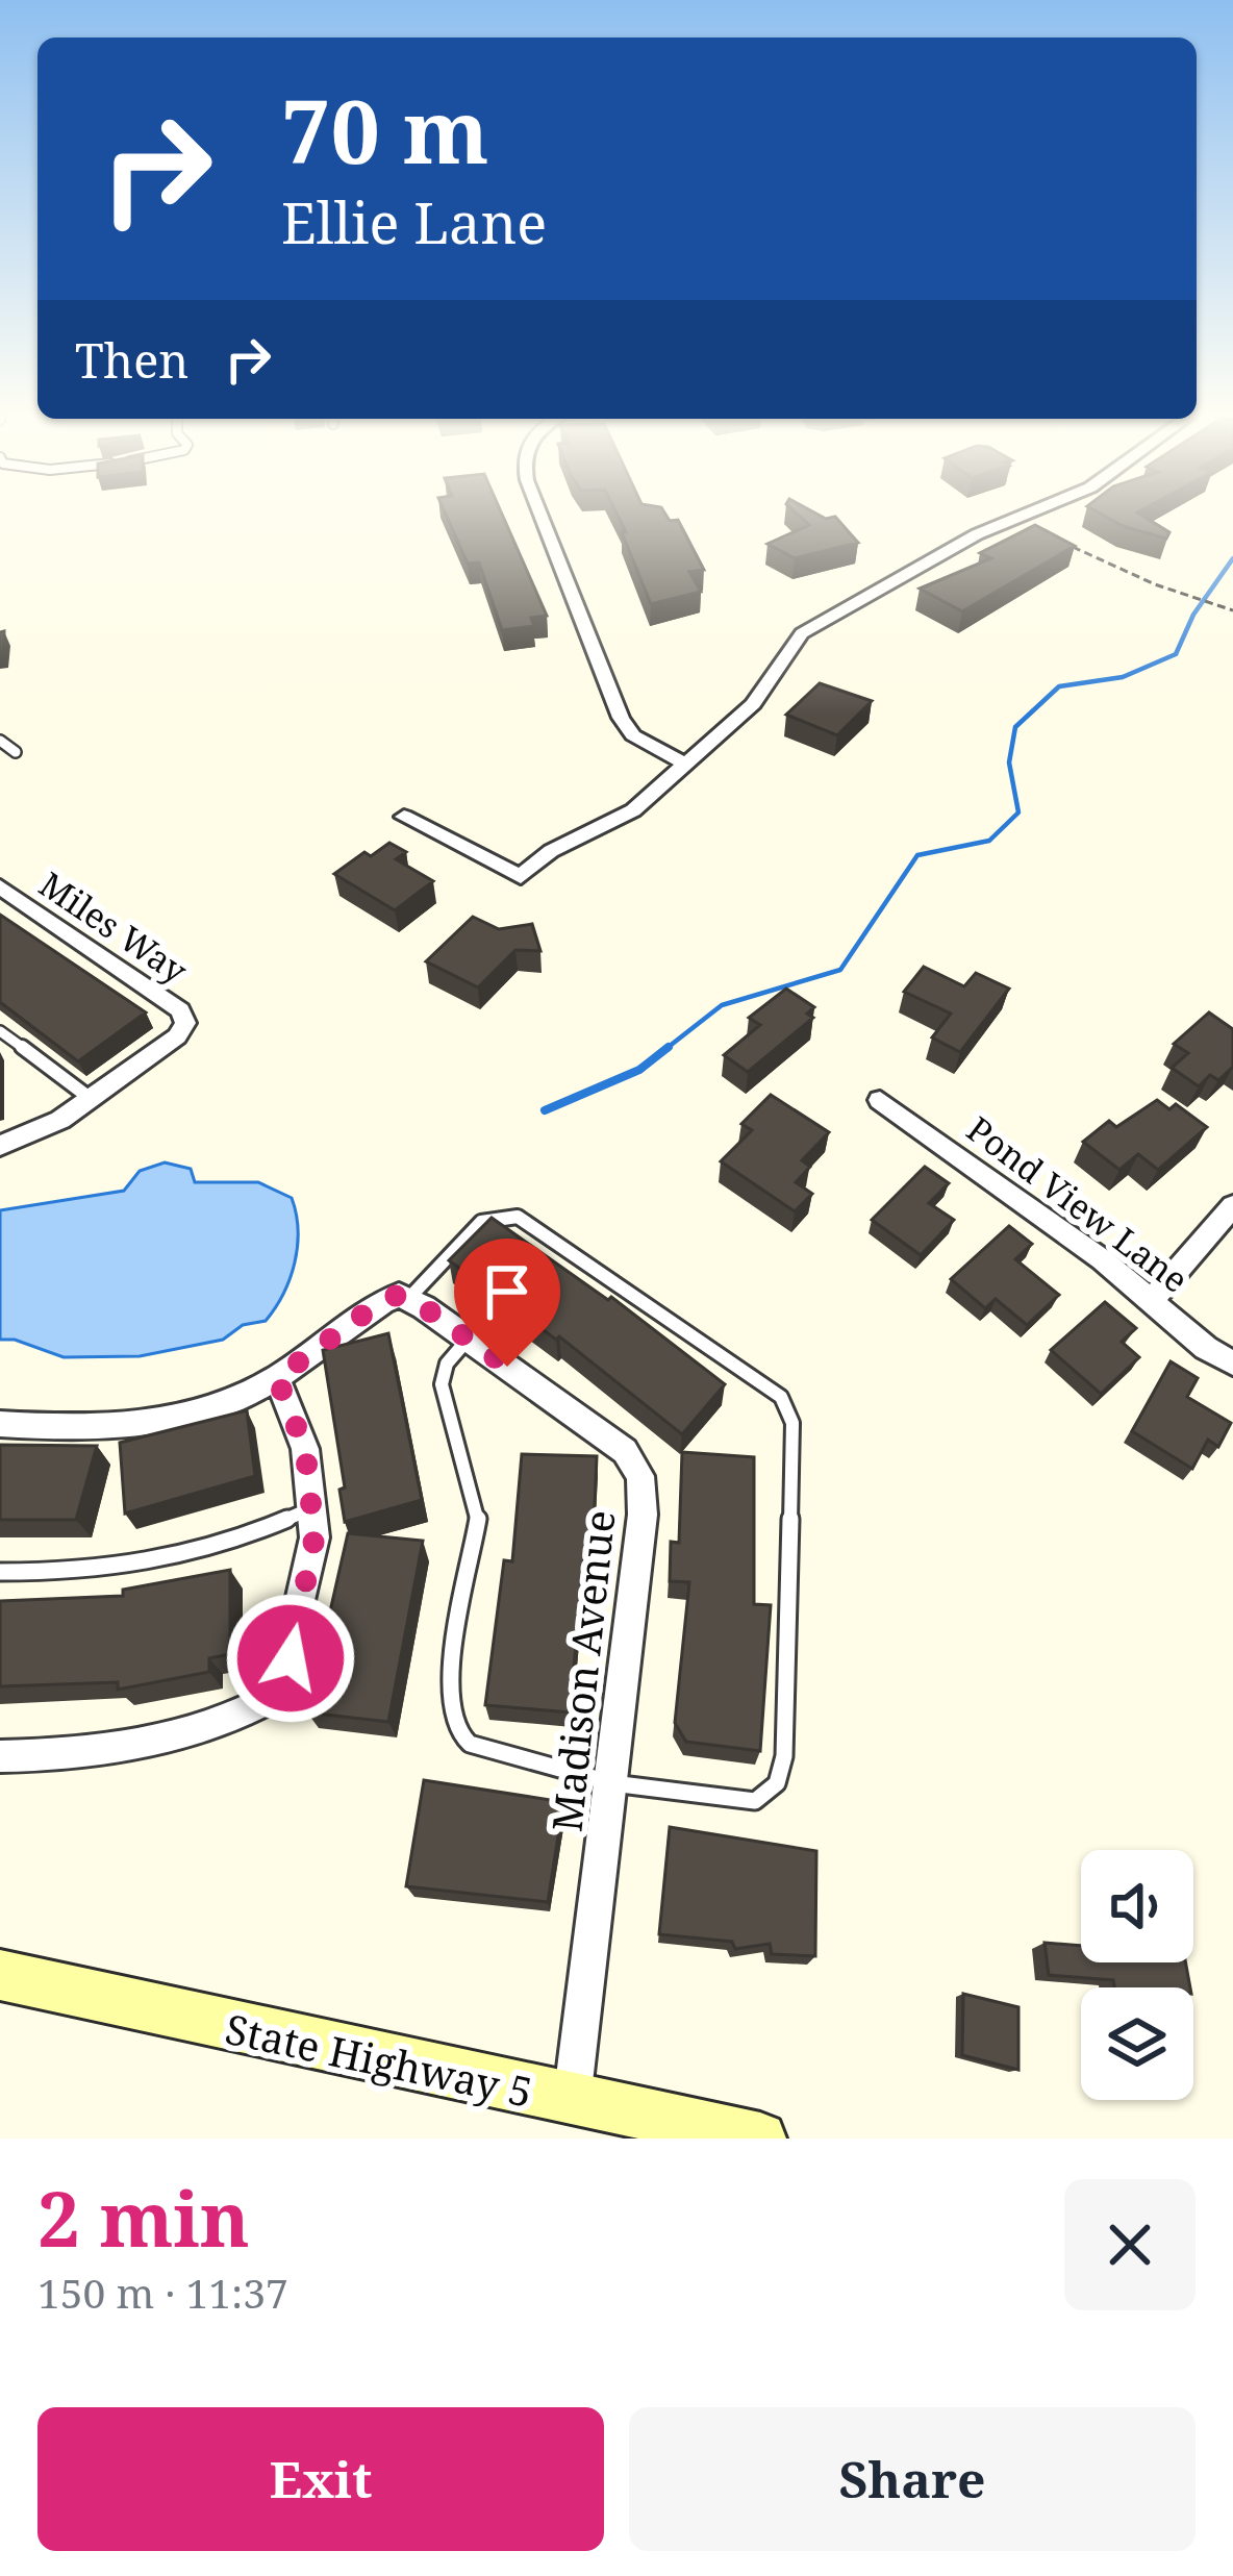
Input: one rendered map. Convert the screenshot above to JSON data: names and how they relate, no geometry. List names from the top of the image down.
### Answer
{
  "streets": {
    "main road": ["State Highway 5"],
    "street": ["Miles Way", "Pond View Lane", "Madison Avenue"]
  },
  "crossings": [
    ["Madison Avenue", "State Highway 5"]
  ],
  "page": {
    "turn": ["70 m", "Ellie Lane"],
    "then": "Then",
    "heading": ["2 min", "150 m · 11:37"],
    "buttons": ["Exit", "Share"]
  }
}
